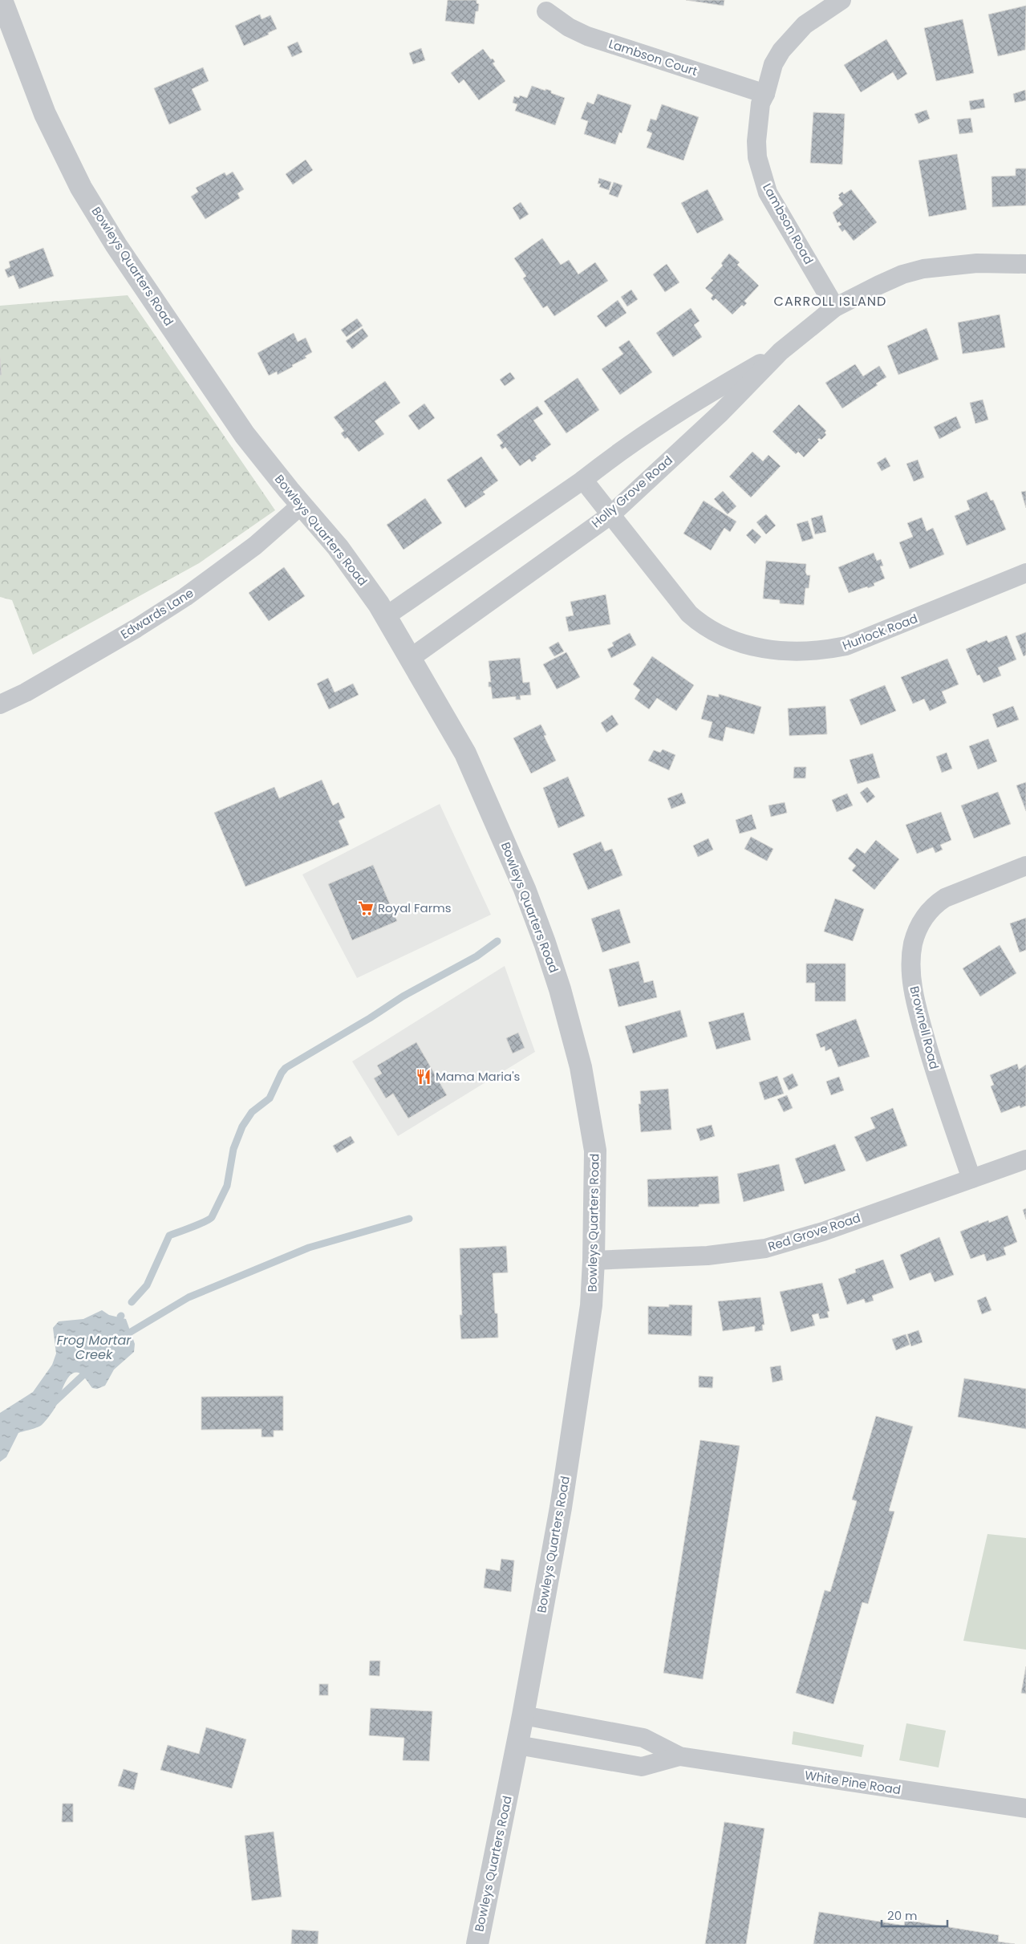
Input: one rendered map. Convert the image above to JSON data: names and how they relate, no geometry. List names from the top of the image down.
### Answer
{
  "streets": {
    "street": [
      "Lambson Court",
      "Lambson Road",
      "Bowleys Quarters Road",
      "Holly Grove Road",
      "Edwards Lane",
      "Hurlock Road",
      "Brownell Road",
      "Red Grove Road",
      "White Pine Road"
    ]
  },
  "crossings": [
    ["Lambson Court", "Lambson Road"],
    ["Lambson Road", "Holly Grove Road"],
    ["Bowleys Quarters Road", "Holly Grove Road"],
    ["Bowleys Quarters Road", "Edwards Lane"],
    ["Bowleys Quarters Road", "Red Grove Road"],
    ["Bowleys Quarters Road", "White Pine Road"],
    ["Holly Grove Road", "Hurlock Road"],
    ["Brownell Road", "Red Grove Road"]
  ],
  "districts": ["CARROLL ISLAND"],
  "water": ["Frog Mortar Creek"],
  "places": {
    "supermarket": ["Royal Farms"],
    "restaurant": ["Mama Maria's"]
  },
  "scale_bar": "20 m"
}
